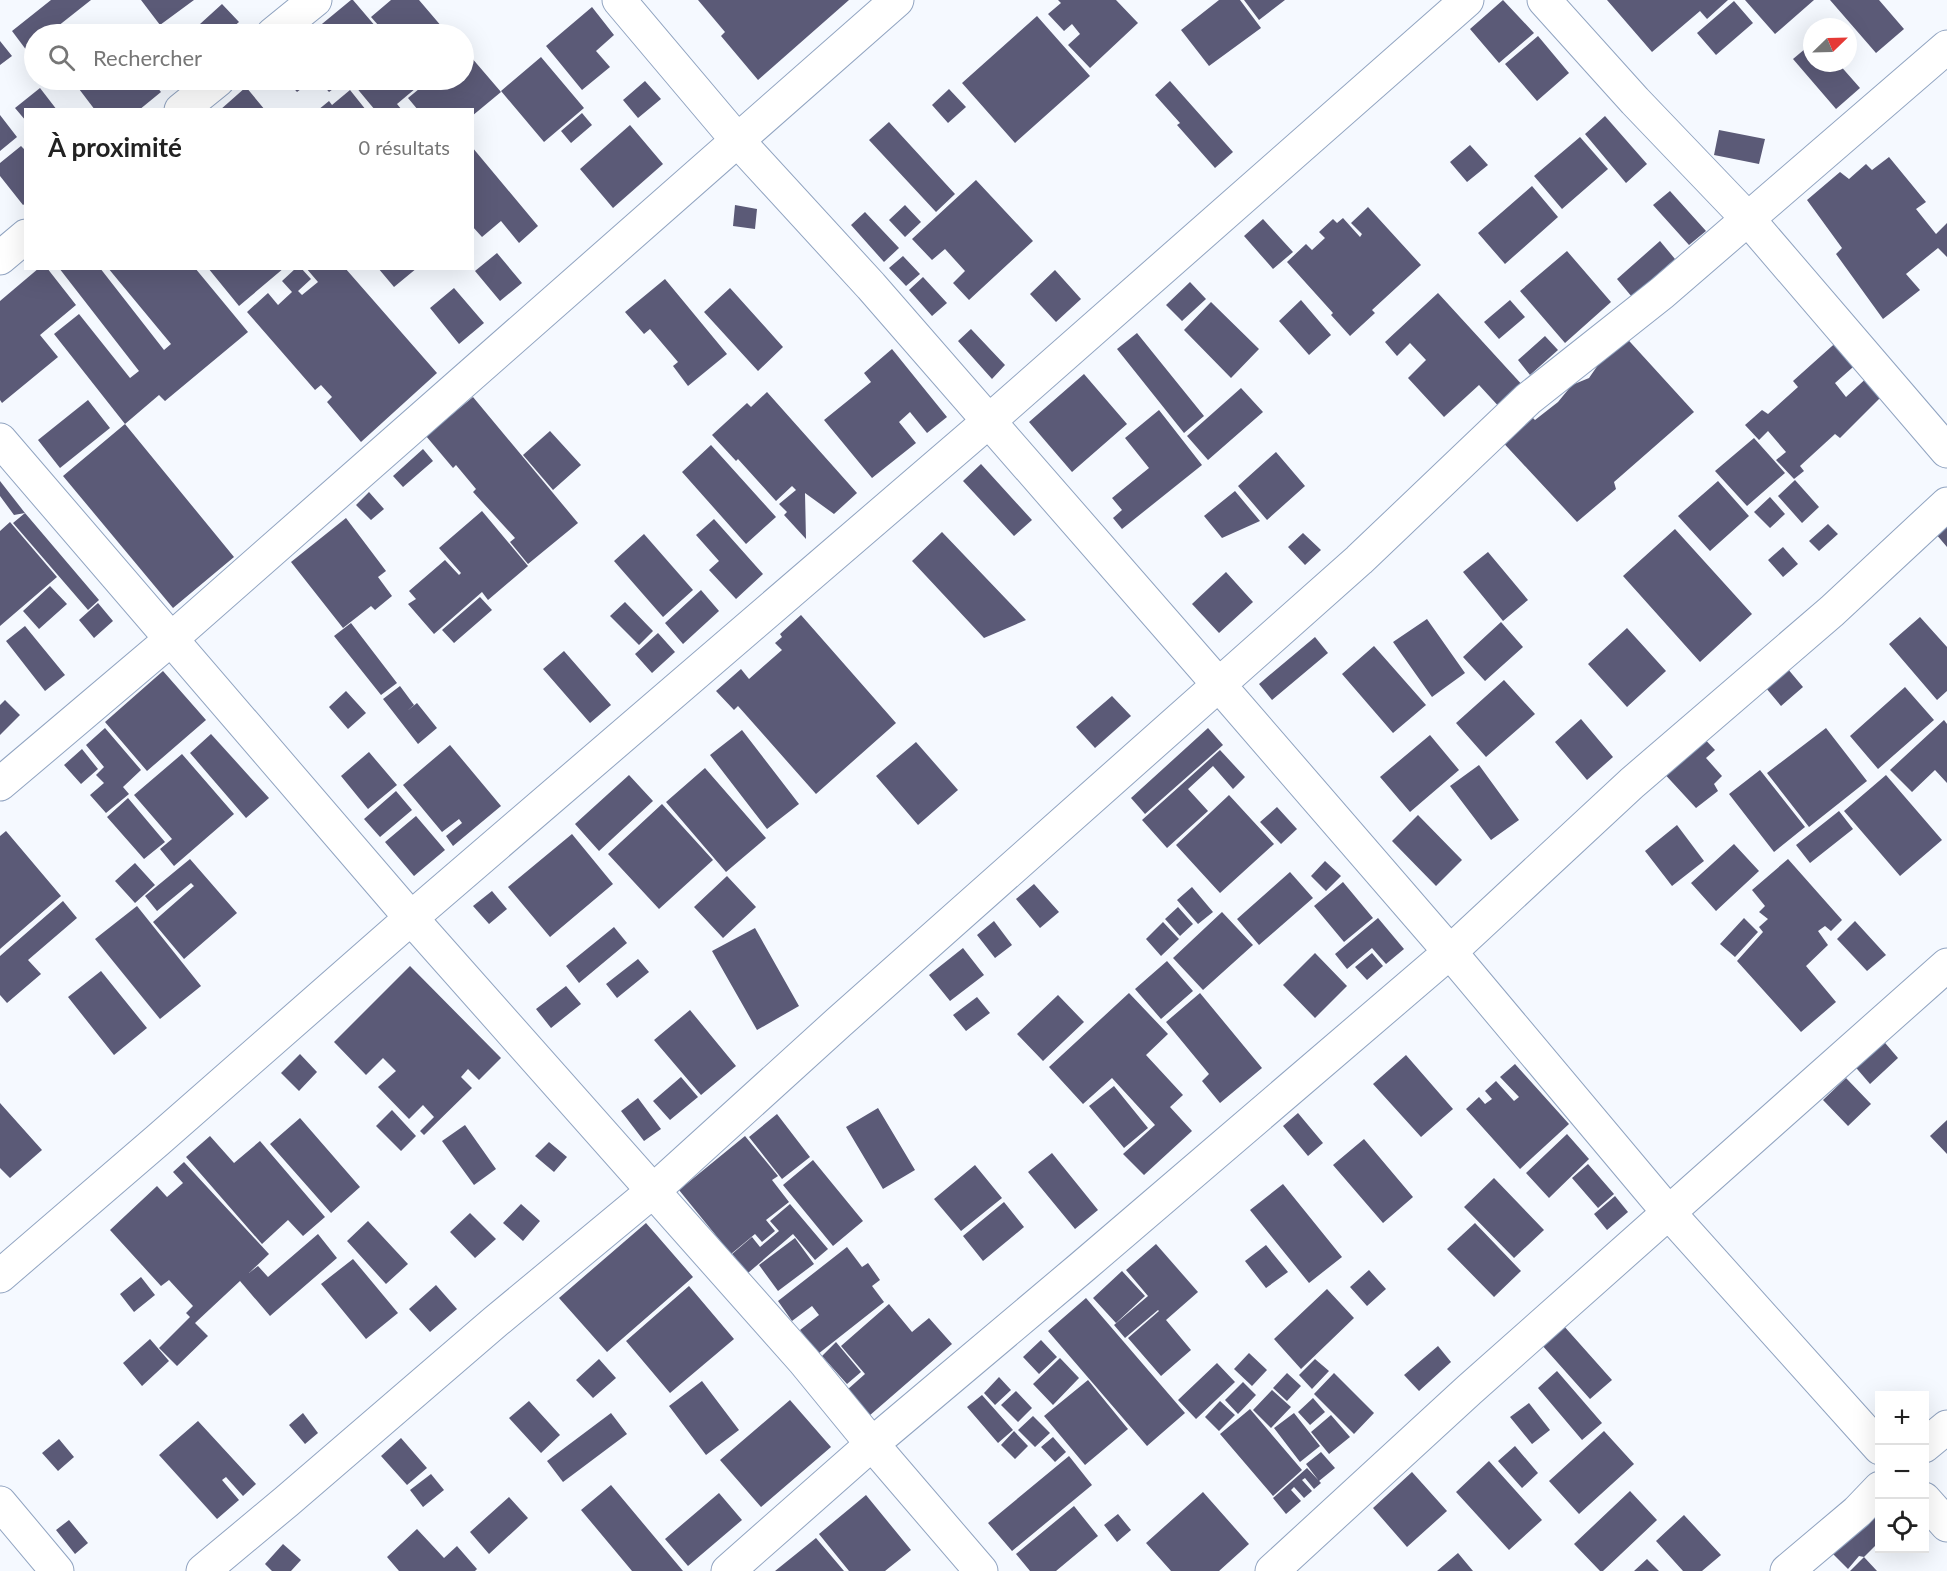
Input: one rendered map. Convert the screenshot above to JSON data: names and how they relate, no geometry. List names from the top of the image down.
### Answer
{
  "north": "top right",
  "page": {
    "search": "Rechercher",
    "heading": ["À proximité", "0 résultats"],
    "map_buttons": ["+", "−"]
  }
}
